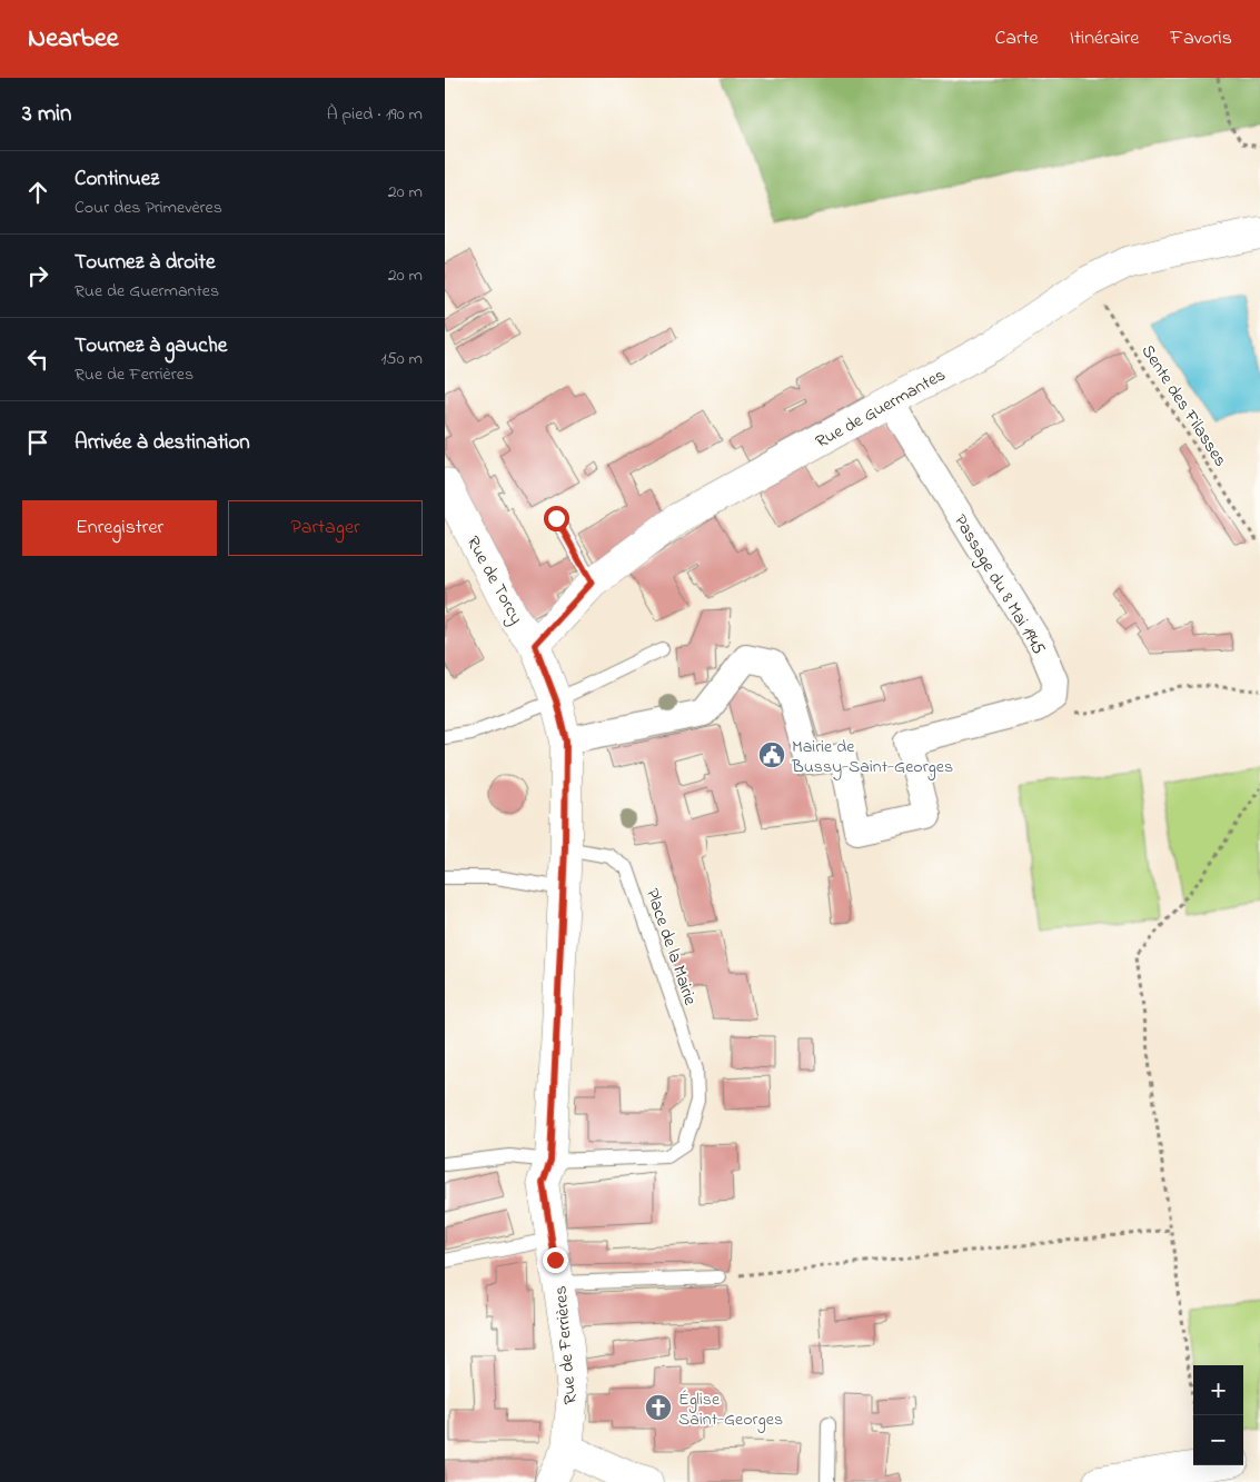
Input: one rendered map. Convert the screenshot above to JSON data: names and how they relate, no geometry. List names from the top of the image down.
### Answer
{
  "streets": {
    "street": [
      "Rue de Guermantes",
      "Rue de Torcy",
      "Passage du 8 Mai 1945",
      "Rue de Ferrières"
    ],
    "lane": ["Place de la Mairie"],
    "path": ["Sente des Filasses"]
  },
  "crossings": [
    ["Sente des Filasses", "Rue de Guermantes"],
    ["Rue de Guermantes", "Rue de Torcy"],
    ["Rue de Guermantes", "Passage du 8 Mai 1945"],
    ["Rue de Guermantes", "Rue de Ferrières"],
    ["Rue de Torcy", "Rue de Ferrières"],
    ["Place de la Mairie", "Rue de Ferrières"]
  ],
  "places": {
    "public building": ["Mairie de Bussy-Saint-Georges"],
    "church": ["Église Saint-Georges"]
  },
  "page": {
    "header": "Nearbee",
    "nav": ["Carte", "Itinéraire", "Favoris"],
    "heading": ["3 min", "À pied · 190 m"],
    "list": [
      ["Continuez", "Cour des Primevères", "20 m"],
      ["Tournez à droite", "Rue de Guermantes", "20 m"],
      ["Tournez à gauche", "Rue de Ferrières", "150 m"],
      "Arrivée à destination"
    ],
    "buttons": ["Enregistrer", "Partager"],
    "map_buttons": ["+", "−"]
  }
}
